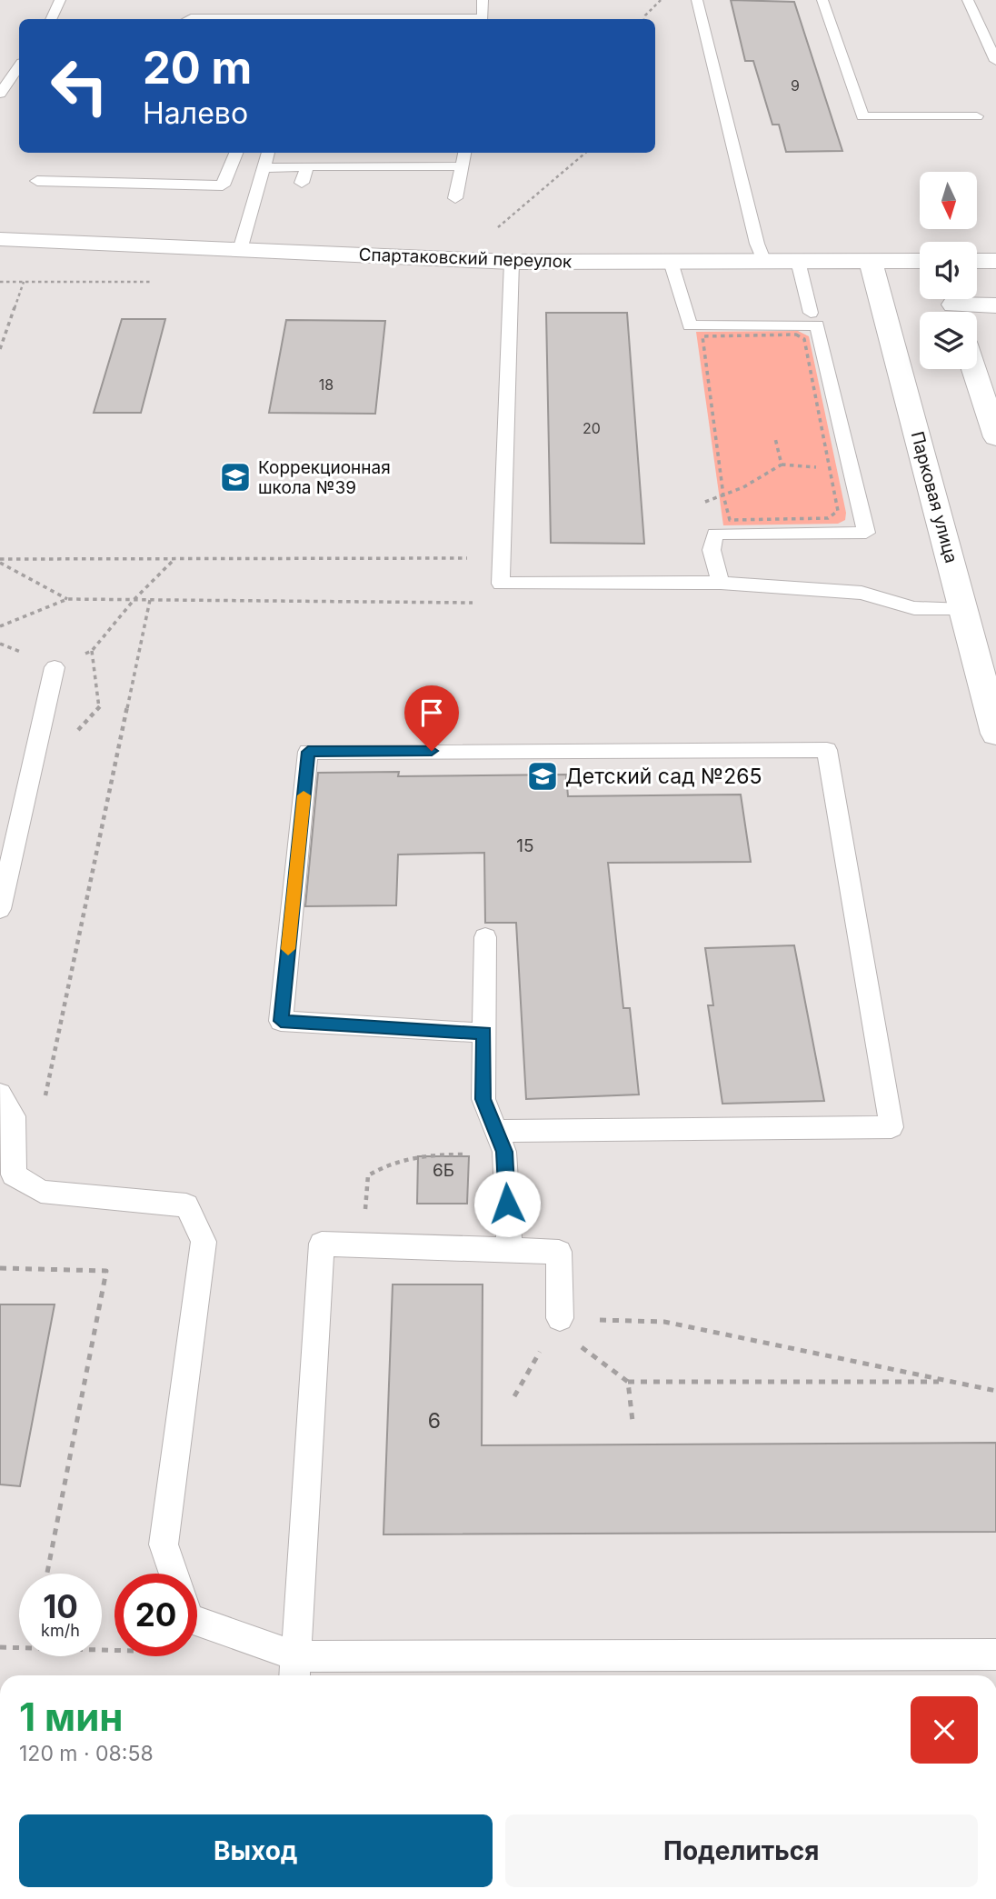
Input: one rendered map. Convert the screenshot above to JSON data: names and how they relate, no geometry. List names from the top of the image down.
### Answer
{
  "streets": {
    "street": ["Спартаковский переулок", "Парковая улица"]
  },
  "crossings": [
    ["Спартаковский переулок", "Парковая улица"]
  ],
  "places": {
    "school or university": ["Коррекционная школа №39", "Детский сад №265"]
  },
  "house_numbers": [
    "9",
    "18",
    "20",
    "15",
    "6Б",
    "6"
  ],
  "north": "bottom",
  "page": {
    "turn": ["20 m", "Налево"],
    "speed": "10 km/h",
    "limit": "20",
    "heading": ["1 мин", "120 m · 08:58"],
    "buttons": ["Выход", "Поделиться"]
  }
}
